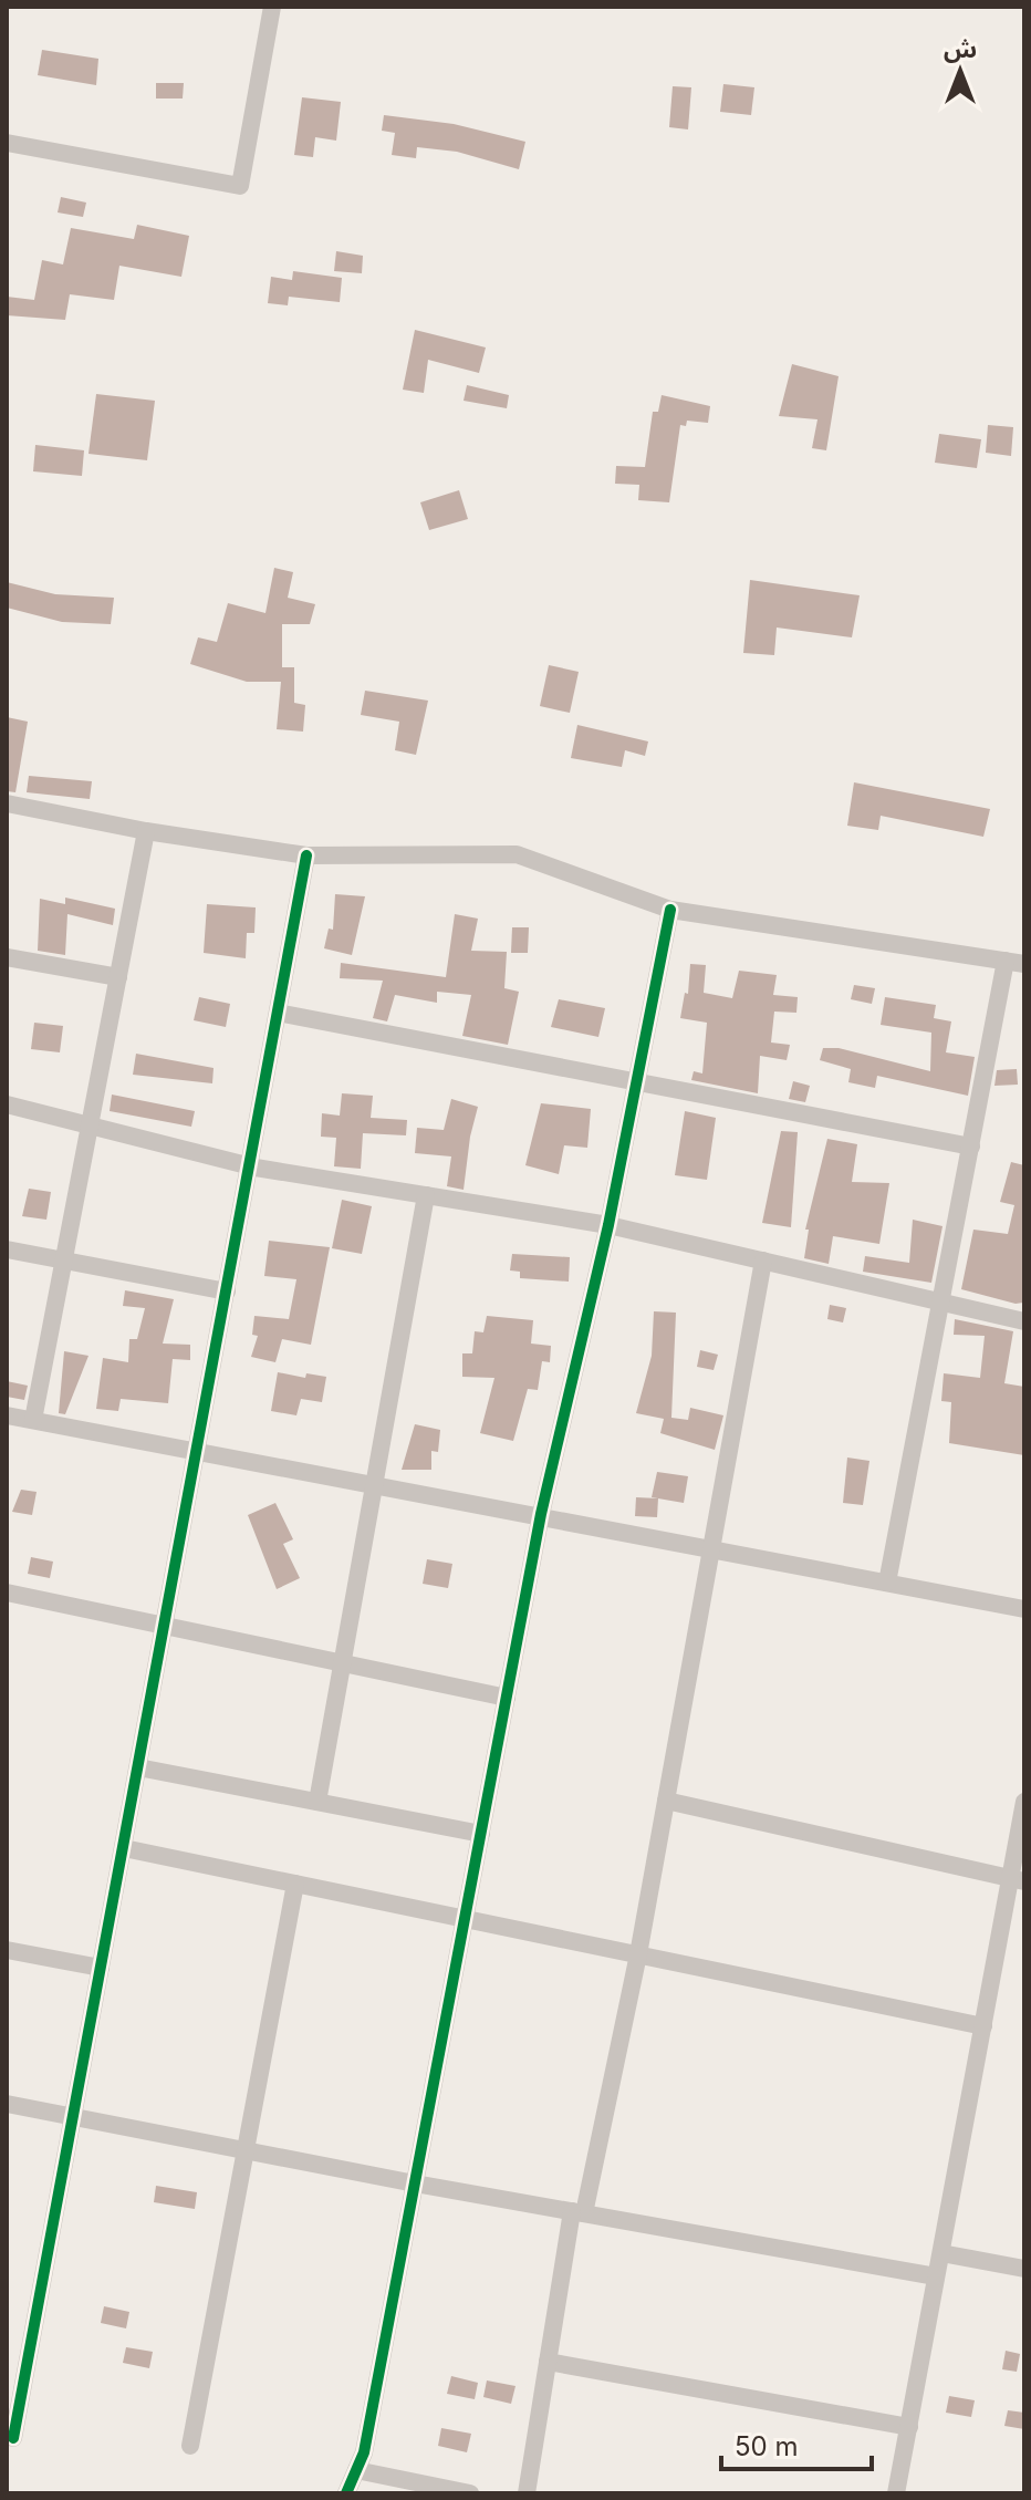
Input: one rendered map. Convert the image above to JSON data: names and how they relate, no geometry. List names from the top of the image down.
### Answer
{
  "scale_bar": "50 m",
  "north": "top"
}
